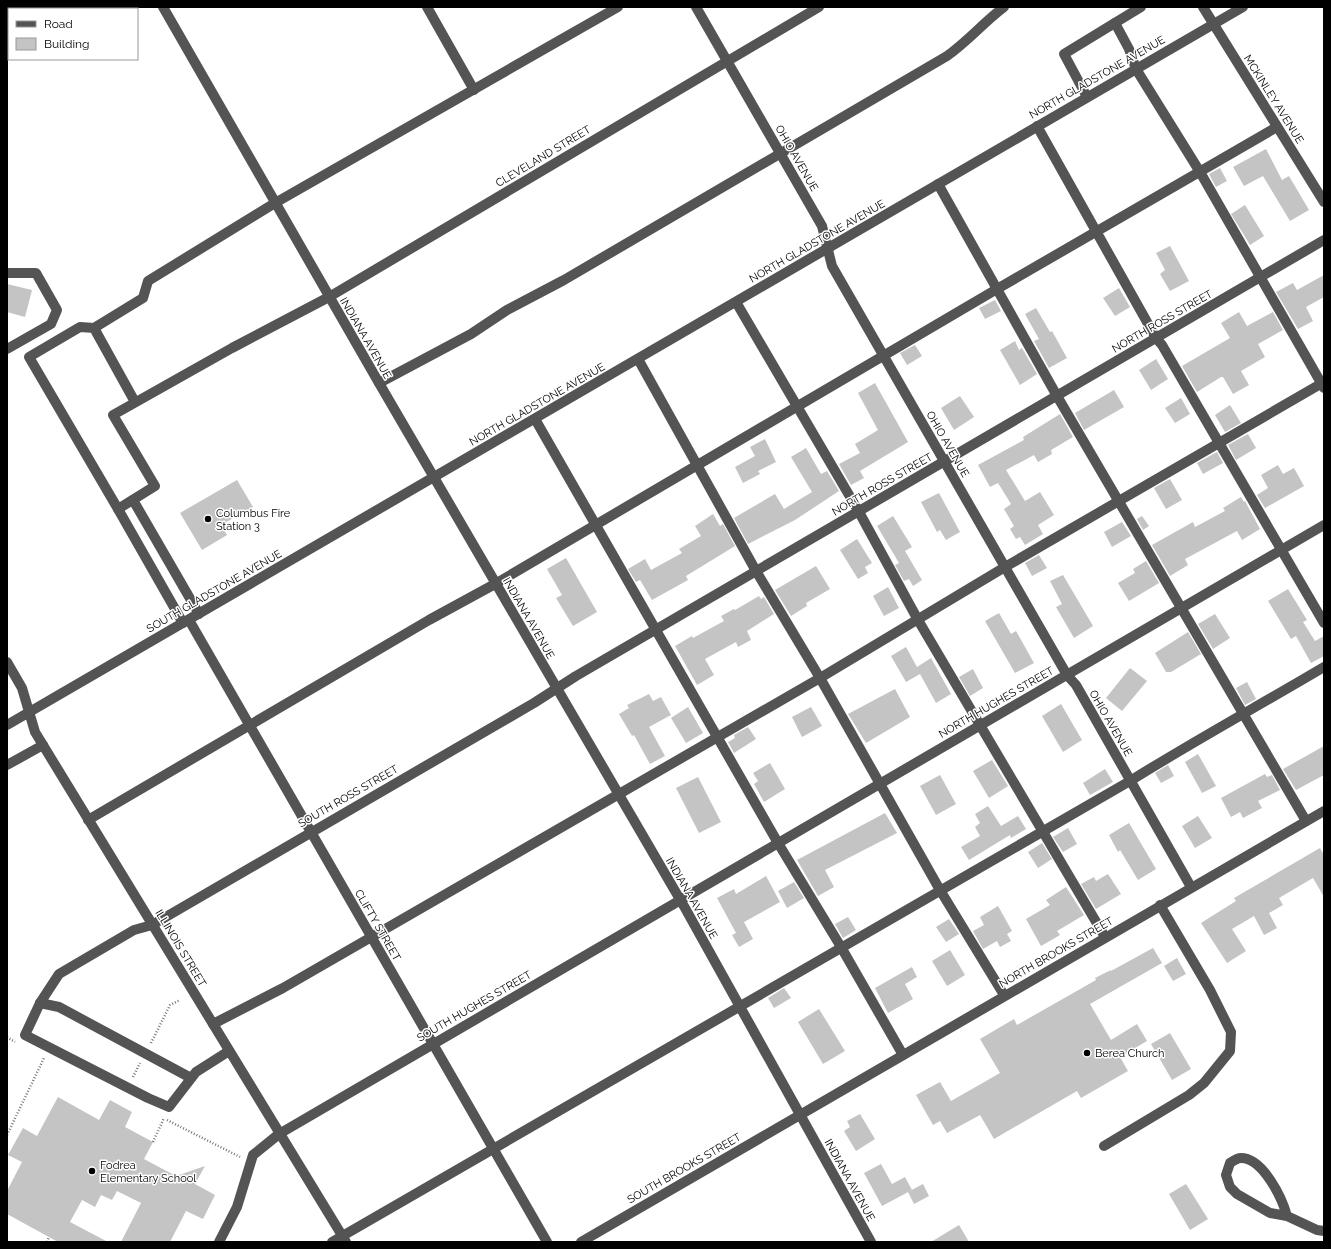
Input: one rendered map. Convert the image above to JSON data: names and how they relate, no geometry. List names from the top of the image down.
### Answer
{
  "streets": {
    "street": [
      "NORTH GLADSTONE AVENUE",
      "MCKINLEY AVENUE",
      "CLEVELAND STREET",
      "OHIO AVENUE",
      "NORTH ROSS STREET",
      "INDIANA AVENUE",
      "SOUTH GLADSTONE AVENUE",
      "NORTH HUGHES STREET",
      "SOUTH ROSS STREET",
      "CLIFTY STREET",
      "ILLINOIS STREET",
      "NORTH BROOKS STREET",
      "SOUTH HUGHES STREET",
      "SOUTH BROOKS STREET"
    ]
  },
  "crossings": [
    ["NORTH GLADSTONE AVENUE", "MCKINLEY AVENUE"],
    ["NORTH GLADSTONE AVENUE", "OHIO AVENUE"],
    ["NORTH GLADSTONE AVENUE", "INDIANA AVENUE"],
    ["NORTH GLADSTONE AVENUE", "SOUTH GLADSTONE AVENUE"],
    ["CLEVELAND STREET", "OHIO AVENUE"],
    ["CLEVELAND STREET", "INDIANA AVENUE"],
    ["OHIO AVENUE", "NORTH ROSS STREET"],
    ["OHIO AVENUE", "NORTH HUGHES STREET"],
    ["OHIO AVENUE", "NORTH BROOKS STREET"],
    ["NORTH ROSS STREET", "INDIANA AVENUE"],
    ["NORTH ROSS STREET", "SOUTH ROSS STREET"],
    ["INDIANA AVENUE", "SOUTH GLADSTONE AVENUE"],
    ["INDIANA AVENUE", "NORTH HUGHES STREET"],
    ["INDIANA AVENUE", "SOUTH ROSS STREET"],
    ["INDIANA AVENUE", "NORTH BROOKS STREET"],
    ["INDIANA AVENUE", "SOUTH HUGHES STREET"],
    ["INDIANA AVENUE", "SOUTH BROOKS STREET"],
    ["SOUTH GLADSTONE AVENUE", "CLIFTY STREET"],
    ["SOUTH GLADSTONE AVENUE", "ILLINOIS STREET"],
    ["NORTH HUGHES STREET", "SOUTH HUGHES STREET"],
    ["SOUTH ROSS STREET", "CLIFTY STREET"],
    ["SOUTH ROSS STREET", "ILLINOIS STREET"],
    ["CLIFTY STREET", "SOUTH HUGHES STREET"],
    ["ILLINOIS STREET", "SOUTH HUGHES STREET"],
    ["NORTH BROOKS STREET", "SOUTH BROOKS STREET"]
  ],
  "places": ["Columbus Fire Station 3", "Berea Church", "Fodrea Elementary School"],
  "legend": ["Road", "Building"]
}
